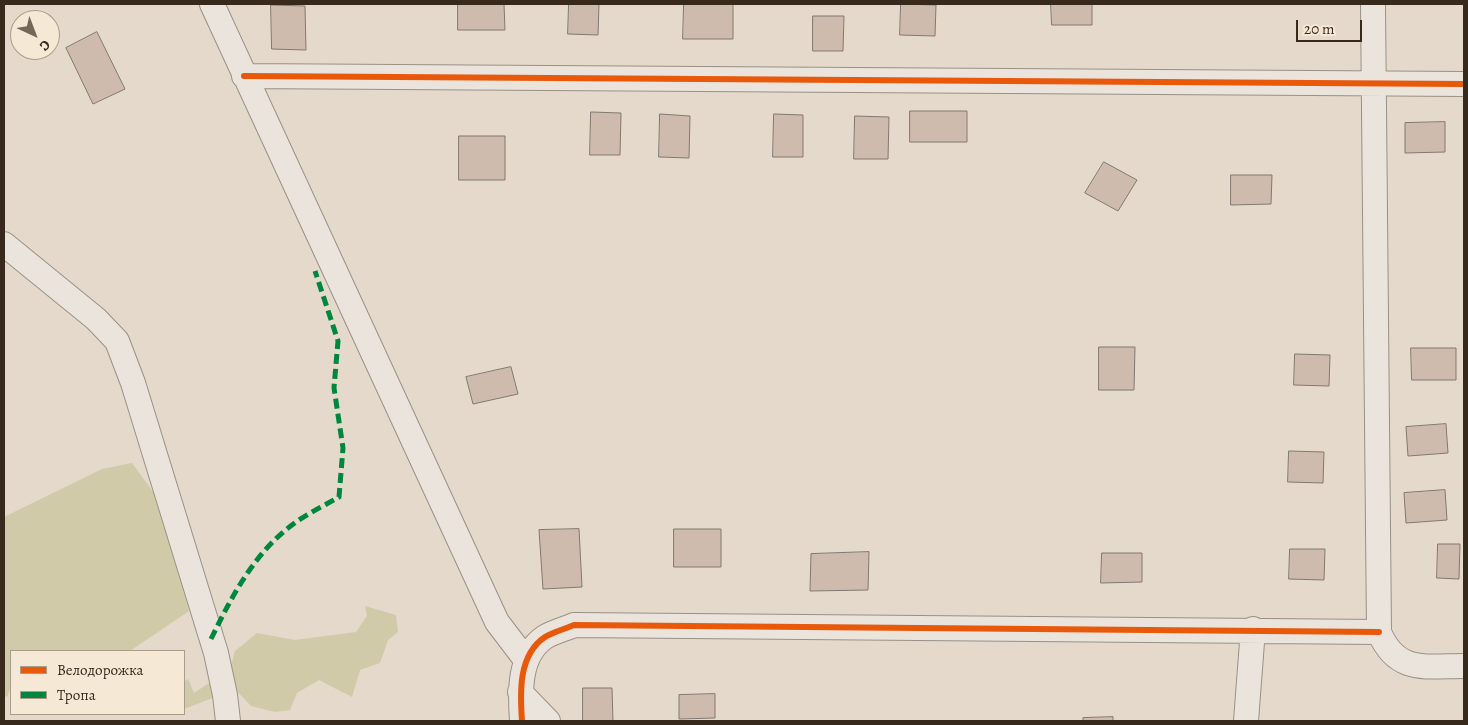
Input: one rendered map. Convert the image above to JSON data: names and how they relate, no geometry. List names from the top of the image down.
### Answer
{
  "legend": ["Велодорожка", "Тропа"],
  "scale_bar": "20 m",
  "north": "bottom right"
}
